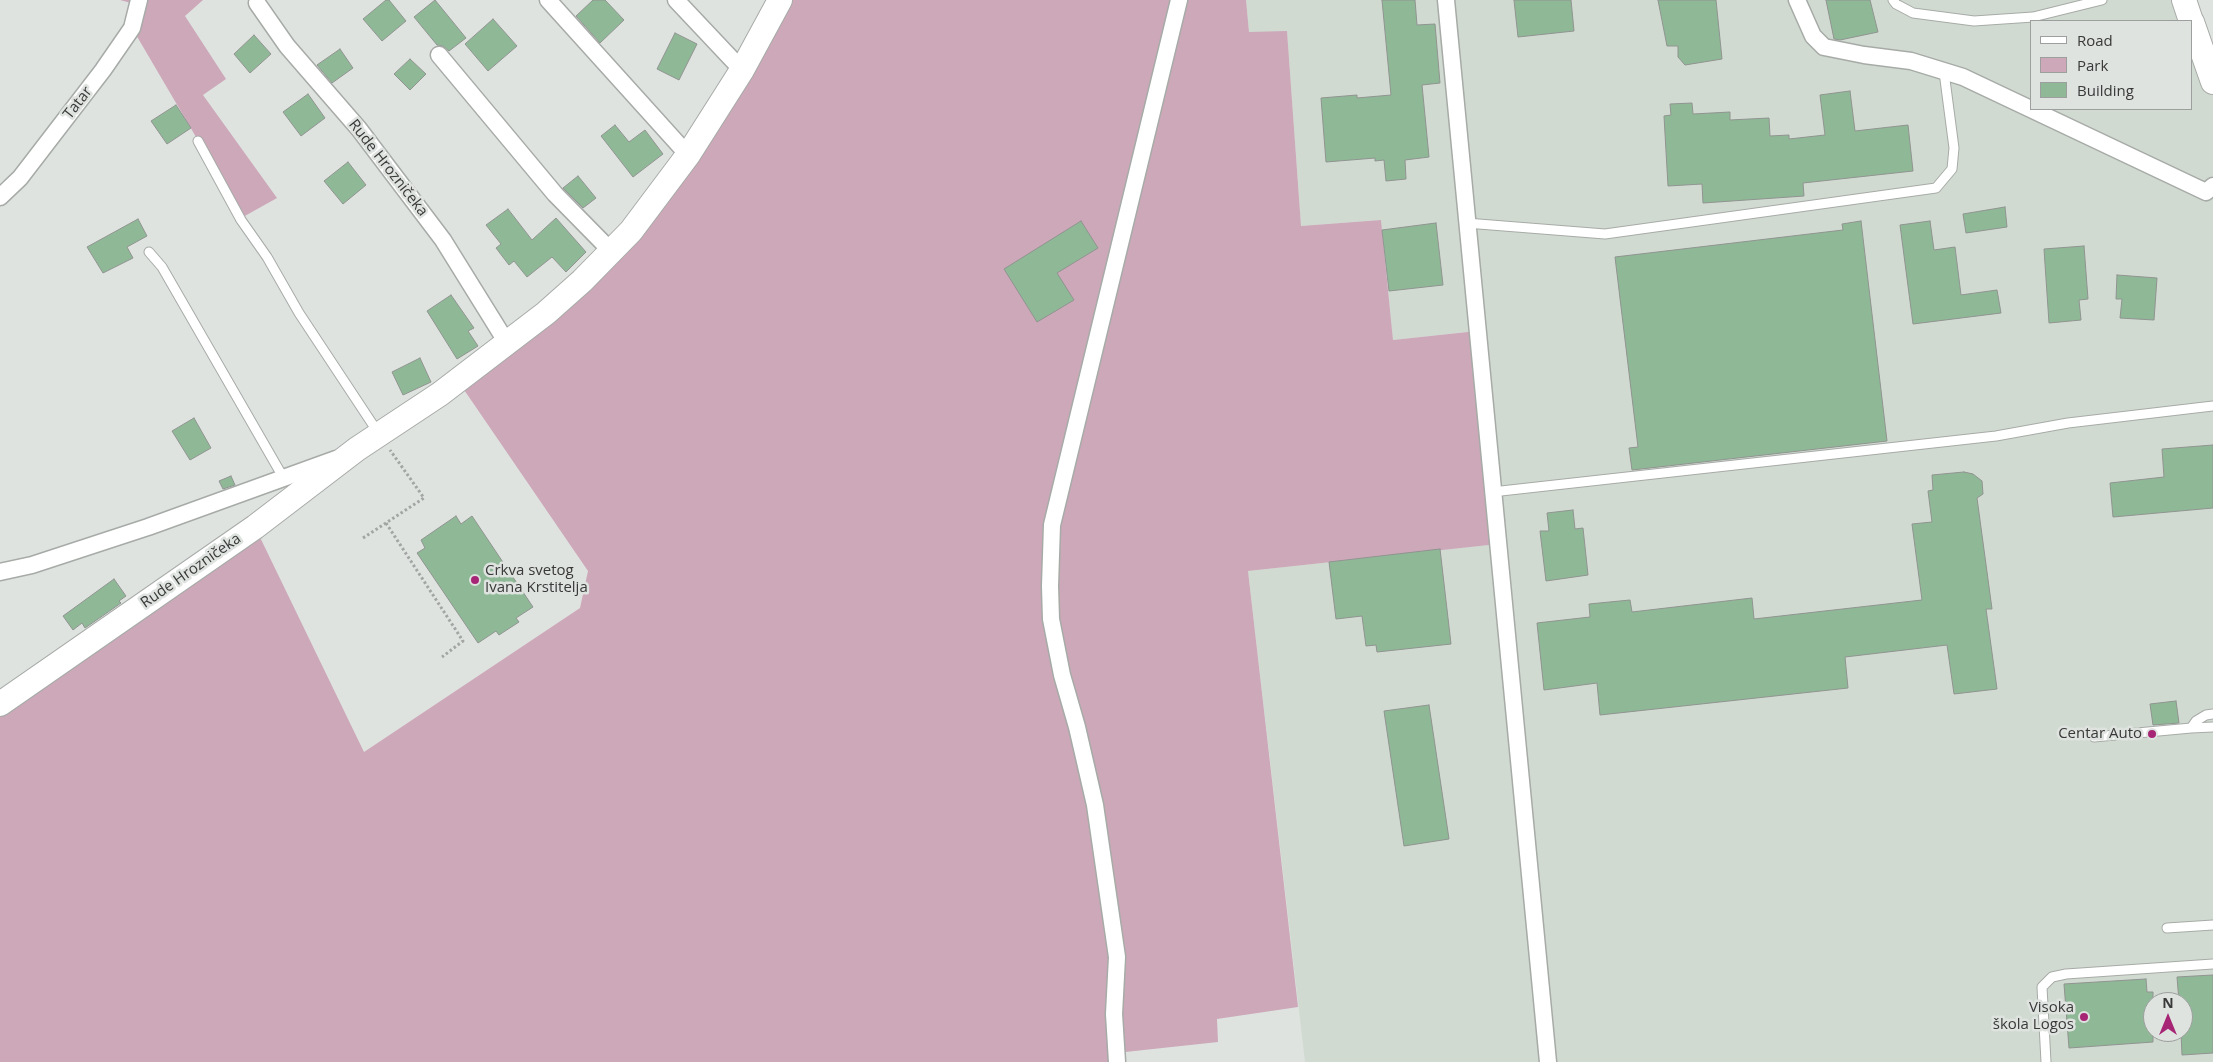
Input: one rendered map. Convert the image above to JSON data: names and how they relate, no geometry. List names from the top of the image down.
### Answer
{
  "streets": {
    "street": ["Tatar", "Rude Hrozničeka"]
  },
  "places": ["Crkva svetog Ivana Krstitelja", "Centar Auto", "Visoka škola Logos"],
  "legend": ["Road", "Park", "Building"],
  "north": "top"
}
